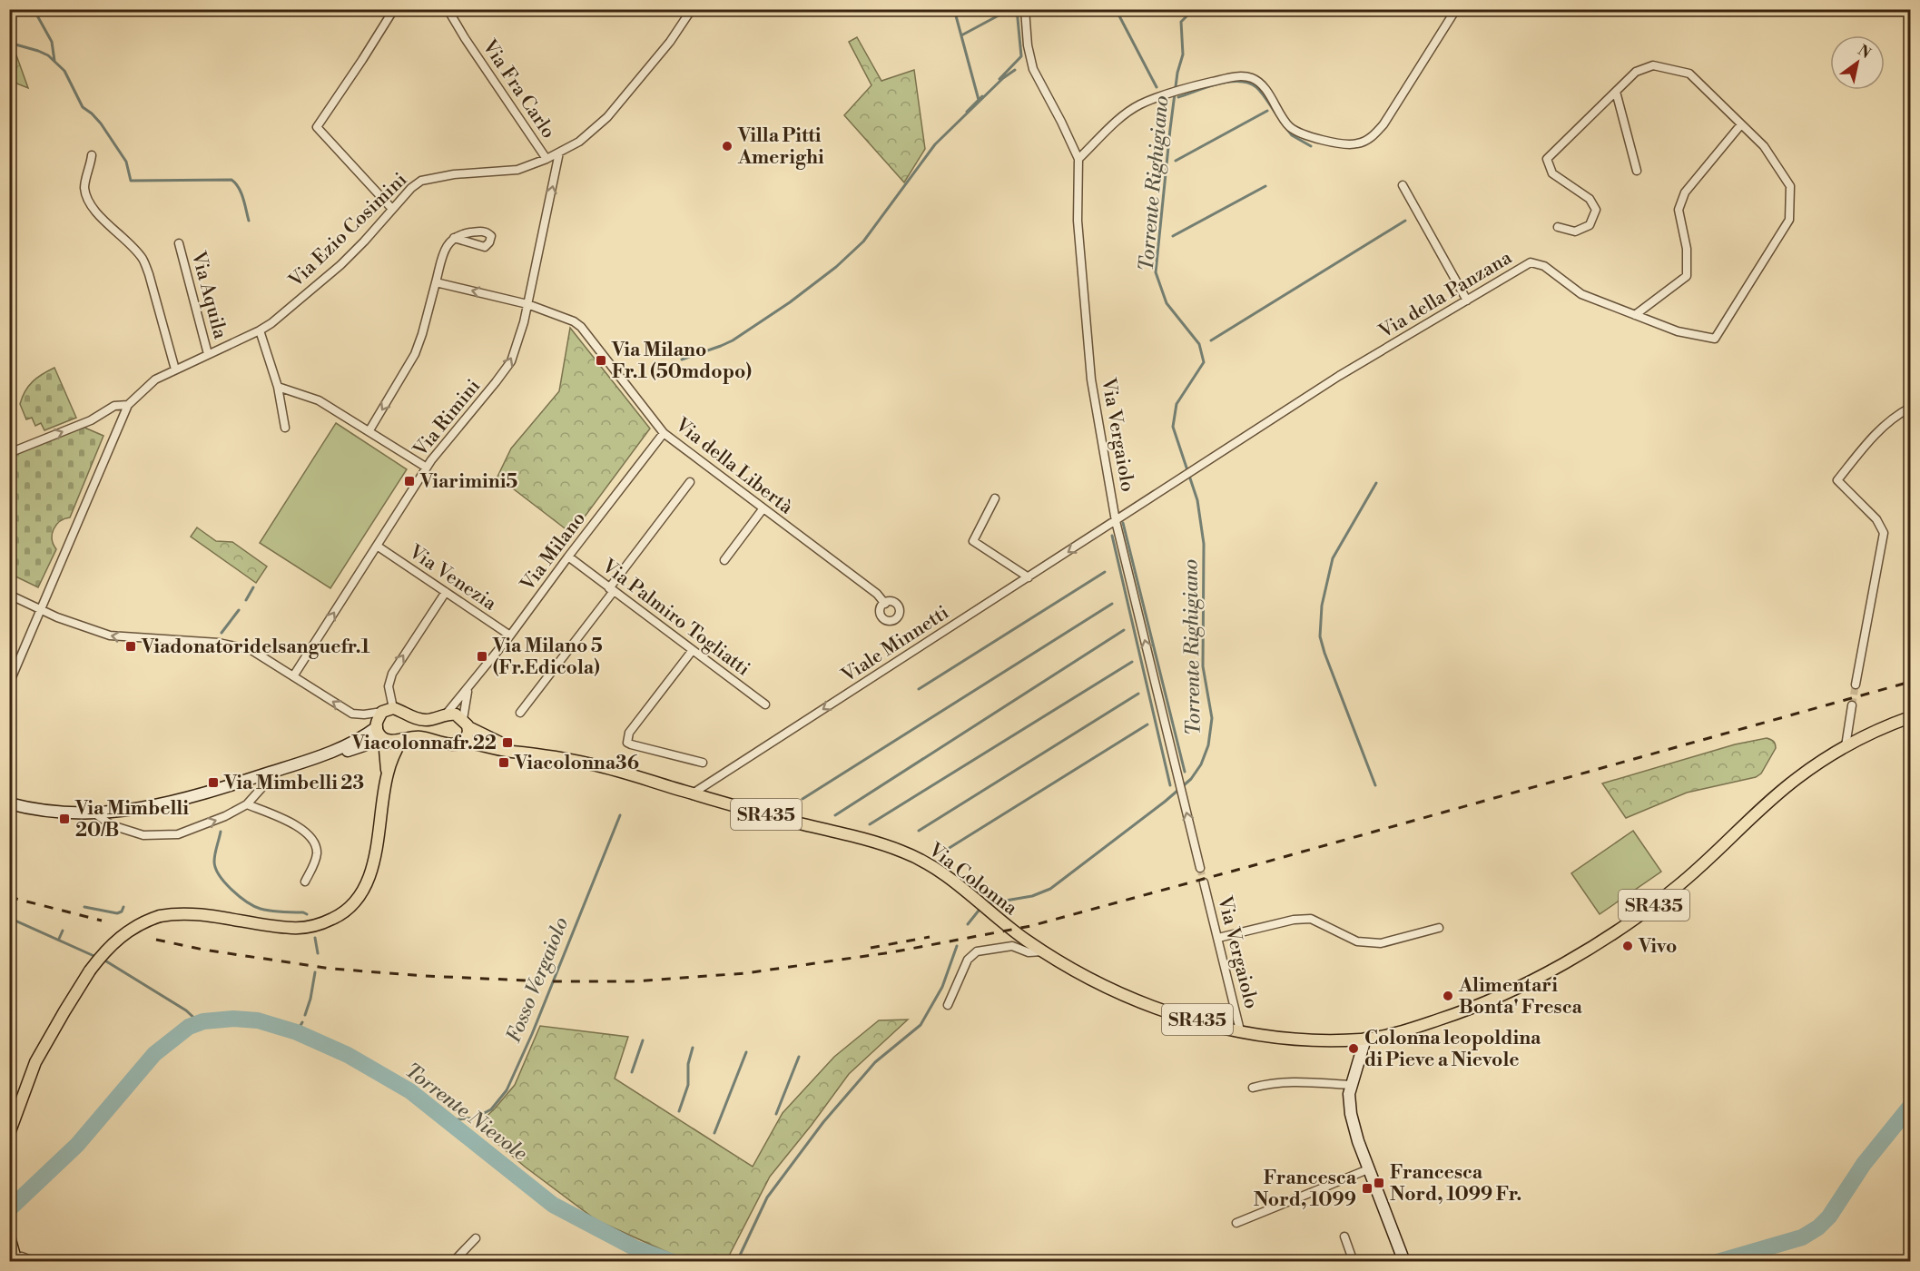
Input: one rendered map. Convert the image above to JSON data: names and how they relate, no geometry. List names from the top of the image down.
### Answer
{
  "streets": {
    "main road": ["SR435", "Via Colonna"],
    "street": [
      "Via Fra Carlo",
      "Via Ezio Cosimini",
      "Via della Panzana",
      "Via Aquila",
      "Via Rimini",
      "Via Vergaiolo",
      "Via della Libertà",
      "Via Milano",
      "Via Venezia",
      "Via Palmiro Togliatti",
      "Viale Minnetti"
    ]
  },
  "crossings": [
    ["Via Fra Carlo", "Via Ezio Cosimini"],
    ["Via Ezio Cosimini", "Via Aquila"],
    ["Via Ezio Cosimini", "Via Rimini"],
    ["Via della Panzana", "Via Vergaiolo"],
    ["Via della Panzana", "Viale Minnetti"],
    ["Via Rimini", "Via della Libertà"],
    ["Via Rimini", "Via Venezia"],
    ["Via Vergaiolo", "Viale Minnetti"],
    ["Via Vergaiolo", "Via Colonna"],
    ["Via della Libertà", "Via Milano"],
    ["Via Milano", "Via Venezia"],
    ["Via Milano", "Via Palmiro Togliatti"],
    ["Via Milano", "SR435"],
    ["Viale Minnetti", "Via Colonna"],
    ["SR435", "Via Colonna"]
  ],
  "one_way": ["Via Rimini", "Viale Minnetti"],
  "water": ["Torrente Righigiano", "Fosso Vergaiolo", "Torrente Nievole"],
  "places": {
    "other": [
      "Villa Pitti Amerighi",
      "Vivo",
      "Alimentari Bonta' Fresca",
      "Colonna leopoldina di Pieve a Nievole"
    ],
    "transit": [
      "Via Milano Fr.1 (50mdopo)",
      "Viarimini5",
      "Viadonatoridelsanguefr.1",
      "Via Milano 5 (Fr.Edicola)",
      "Viacolonnafr.22",
      "Viacolonna36",
      "Via Mimbelli 23",
      "Via Mimbelli 20/B",
      "Francesca Nord, 1099 Fr.",
      "Francesca Nord, 1099"
    ]
  },
  "north": "top right"
}
